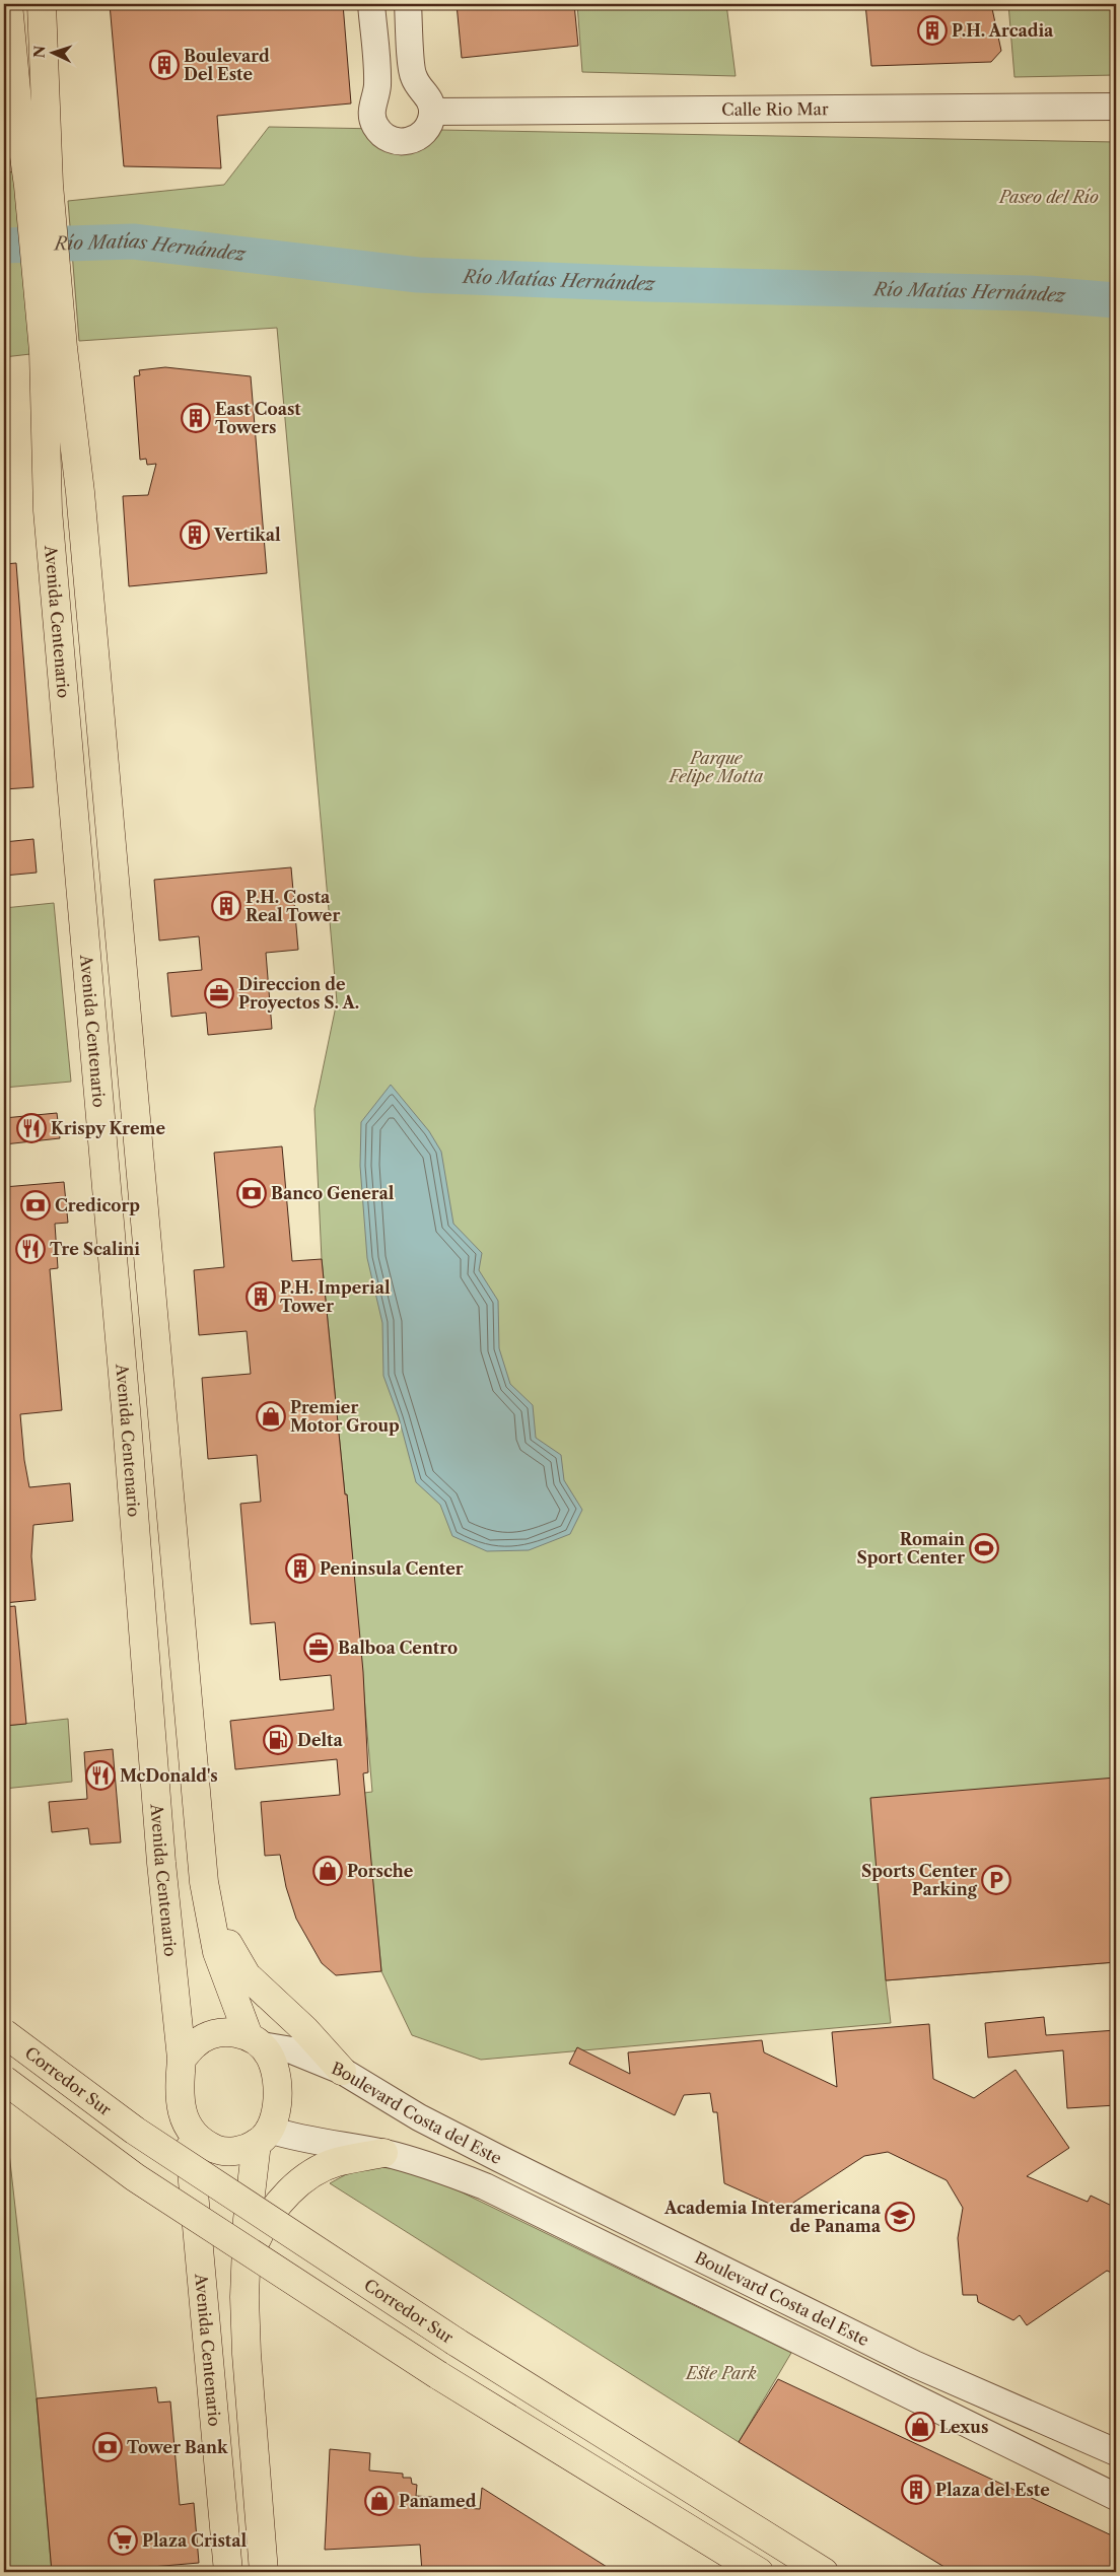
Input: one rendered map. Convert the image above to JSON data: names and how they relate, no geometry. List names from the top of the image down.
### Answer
{
  "streets": {
    "main road": ["Avenida Centenario", "Corredor Sur"],
    "street": ["Calle Rio Mar", "Boulevard Costa del Este"]
  },
  "crossings": [
    ["Avenida Centenario", "Boulevard Costa del Este"]
  ],
  "water": ["Río Matías Hernández"],
  "parks": ["Paseo del Río", "Parque Felipe Motta", "Este Park"],
  "places": {
    "building": [
      "P.H. Arcadia",
      "Boulevard Del Este",
      "East Coast Towers",
      "Vertikal",
      "P.H. Costa Real Tower",
      "P.H. Imperial Tower",
      "Peninsula Center",
      "Plaza del Este"
    ],
    "office": ["Direccion de Proyectos S. A.", "Balboa Centro"],
    "restaurant": ["Krispy Kreme", "Tre Scalini", "McDonald's"],
    "bank": ["Banco General", "Credicorp", "Tower Bank"],
    "shop": [
      "Premier Motor Group",
      "Porsche",
      "Lexus",
      "Panamed"
    ],
    "sports": ["Romain Sport Center"],
    "fuel station": ["Delta"],
    "parking": ["Sports Center Parking"],
    "school or university": ["Academia Interamericana de Panama"],
    "supermarket": ["Plaza Cristal"]
  },
  "north": "left"
}
